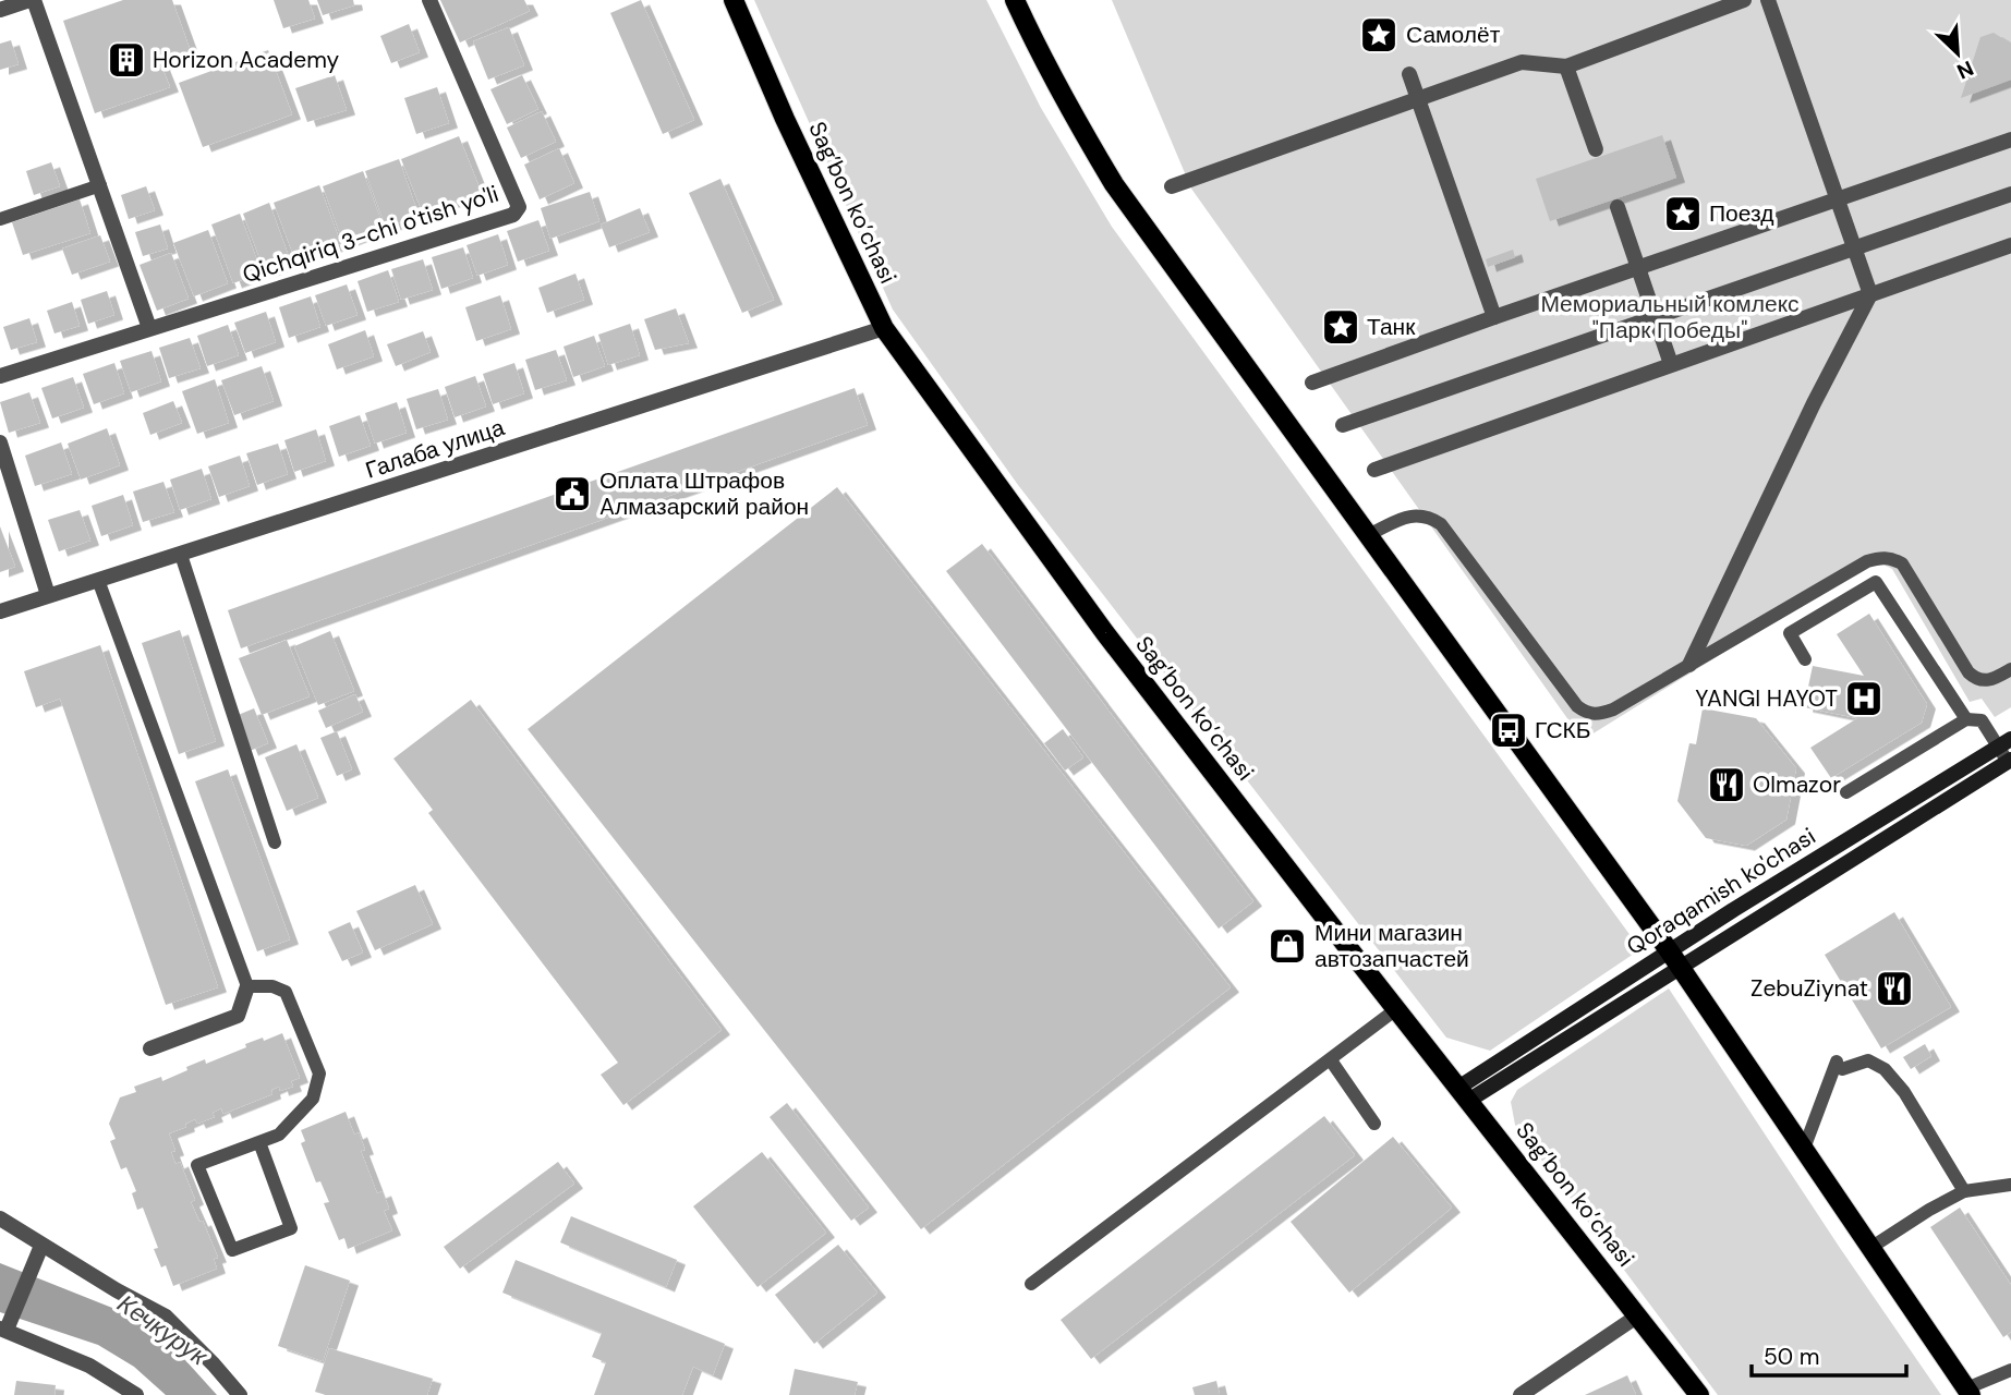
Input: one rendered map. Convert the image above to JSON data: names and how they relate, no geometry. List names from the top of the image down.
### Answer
{
  "streets": {
    "main road": ["Sag’bon ko’chasi", "Qoraqamish ko'chasi"],
    "street": ["Qichqiriq 3-chi o'tish yo'li", "Галаба улица"]
  },
  "crossings": [
    ["Sag’bon ko’chasi", "Галаба улица"],
    ["Sag’bon ko’chasi", "Qoraqamish ko'chasi"]
  ],
  "water": ["Кечкурук"],
  "parks": ["Мемориальный комлекс \"Парк Победы\""],
  "places": {
    "place": ["Самолёт", "Поезд", "Танк"],
    "building": ["Horizon Academy"],
    "public building": ["Оплата Штрафов Aлмазарский район"],
    "hospital": ["YANGI HAYOT"],
    "bus stop": ["ГСКБ"],
    "restaurant": ["Olmazor", "ZebuZiynat"],
    "shop": ["Мини магазин автозапчастей"]
  },
  "scale_bar": "50 m",
  "north": "bottom right"
}
